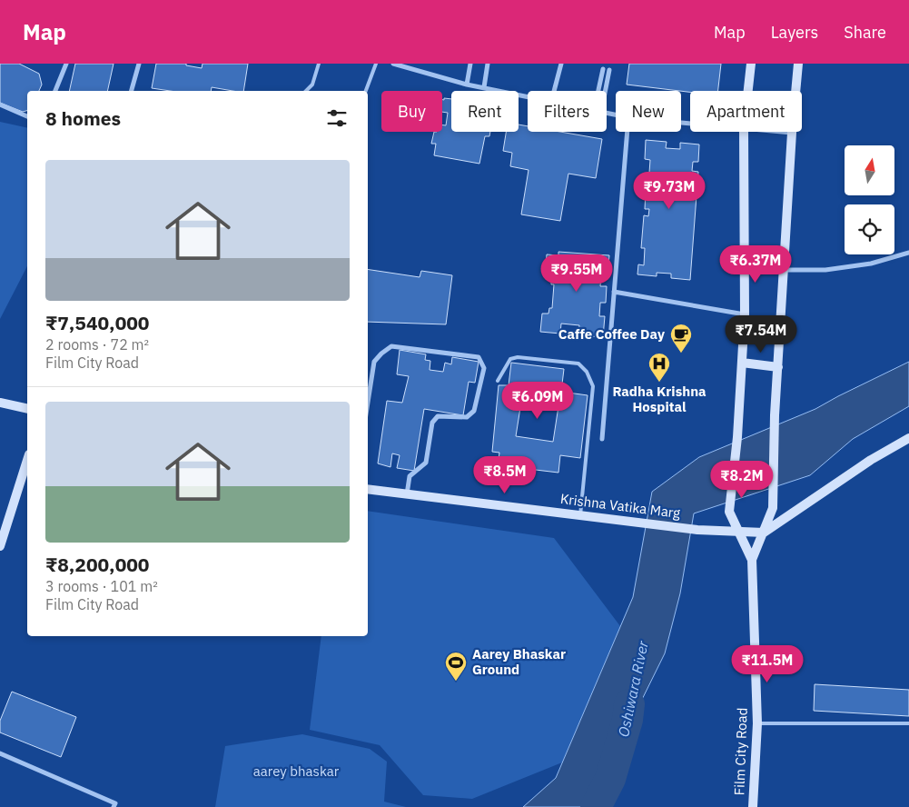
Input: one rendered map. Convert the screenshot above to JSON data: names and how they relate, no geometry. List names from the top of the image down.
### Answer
{
  "streets": {
    "street": ["Krishna Vatika Marg", "Film City Road"]
  },
  "crossings": [
    ["Krishna Vatika Marg", "Film City Road"]
  ],
  "water": ["Oshiwara River"],
  "parks": ["aarey bhaskar"],
  "places": {
    "cafe": ["Caffe Coffee Day"],
    "hospital": ["Radha Krishna Hospital"],
    "sports": ["Aarey Bhaskar Ground"]
  },
  "north": "top",
  "page": {
    "header": "Map",
    "nav": ["Map", "Layers", "Share"],
    "chip": [
      "Buy",
      "Rent",
      "Filters",
      "New",
      "Apartment"
    ],
    "heading": "8 homes",
    "list": [
      {
        "name": "₹7,540,000",
        "note": "2 rooms · 72 m² · Film City Road"
      },
      {
        "name": "₹8,200,000",
        "note": "3 rooms · 101 m² · Film City Road"
      }
    ],
    "price": [
      "₹9.73M",
      "₹6.37M",
      "₹9.55M",
      "₹7.54M",
      "₹6.09M",
      "₹8.5M",
      "₹8.2M",
      "₹11.5M"
    ]
  }
}
